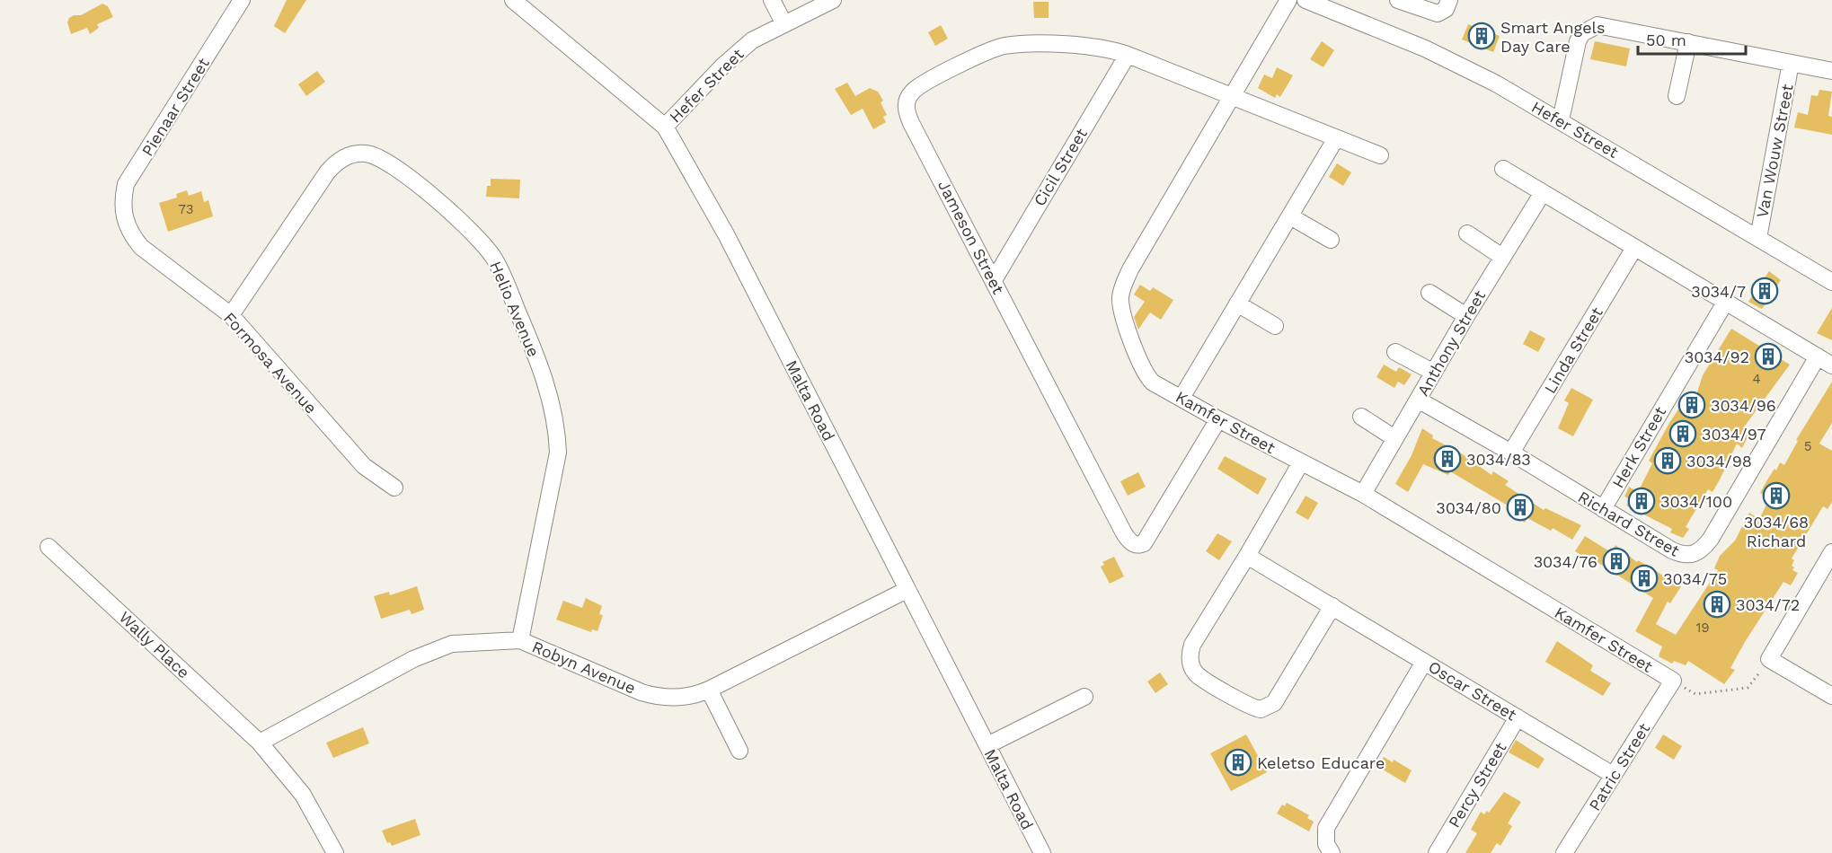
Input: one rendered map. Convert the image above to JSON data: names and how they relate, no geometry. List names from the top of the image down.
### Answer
{
  "streets": {
    "street": [
      "Hefer Street",
      "Pienaar Street",
      "Van Wouw Street",
      "Cicil Street",
      "Jameson Street",
      "Helio Avenue",
      "Anthony Street",
      "Linda Street",
      "Formosa Avenue",
      "Malta Road",
      "Kamfer Street",
      "Herk Street",
      "Richard Street",
      "Wally Place",
      "Robyn Avenue",
      "Oscar Street",
      "Patric Street",
      "Percy Street"
    ]
  },
  "crossings": [
    ["Hefer Street", "Van Wouw Street"],
    ["Hefer Street", "Malta Road"],
    ["Pienaar Street", "Formosa Avenue"],
    ["Cicil Street", "Jameson Street"],
    ["Jameson Street", "Kamfer Street"],
    ["Helio Avenue", "Formosa Avenue"],
    ["Helio Avenue", "Robyn Avenue"],
    ["Anthony Street", "Kamfer Street"],
    ["Anthony Street", "Richard Street"],
    ["Linda Street", "Richard Street"],
    ["Malta Road", "Robyn Avenue"],
    ["Kamfer Street", "Patric Street"],
    ["Herk Street", "Richard Street"],
    ["Wally Place", "Robyn Avenue"],
    ["Oscar Street", "Patric Street"],
    ["Oscar Street", "Percy Street"]
  ],
  "places": {
    "building": [
      "Smart Angels Day Care",
      "3034/7",
      "3034/92",
      "3034/96",
      "3034/97",
      "3034/83",
      "3034/98",
      "3034/68 Richard",
      "3034/100",
      "3034/80",
      "3034/76",
      "3034/75",
      "3034/72",
      "Keletso Educare"
    ]
  },
  "house_numbers": [
    "73",
    "4",
    "5",
    "19"
  ],
  "scale_bar": "50 m"
}
